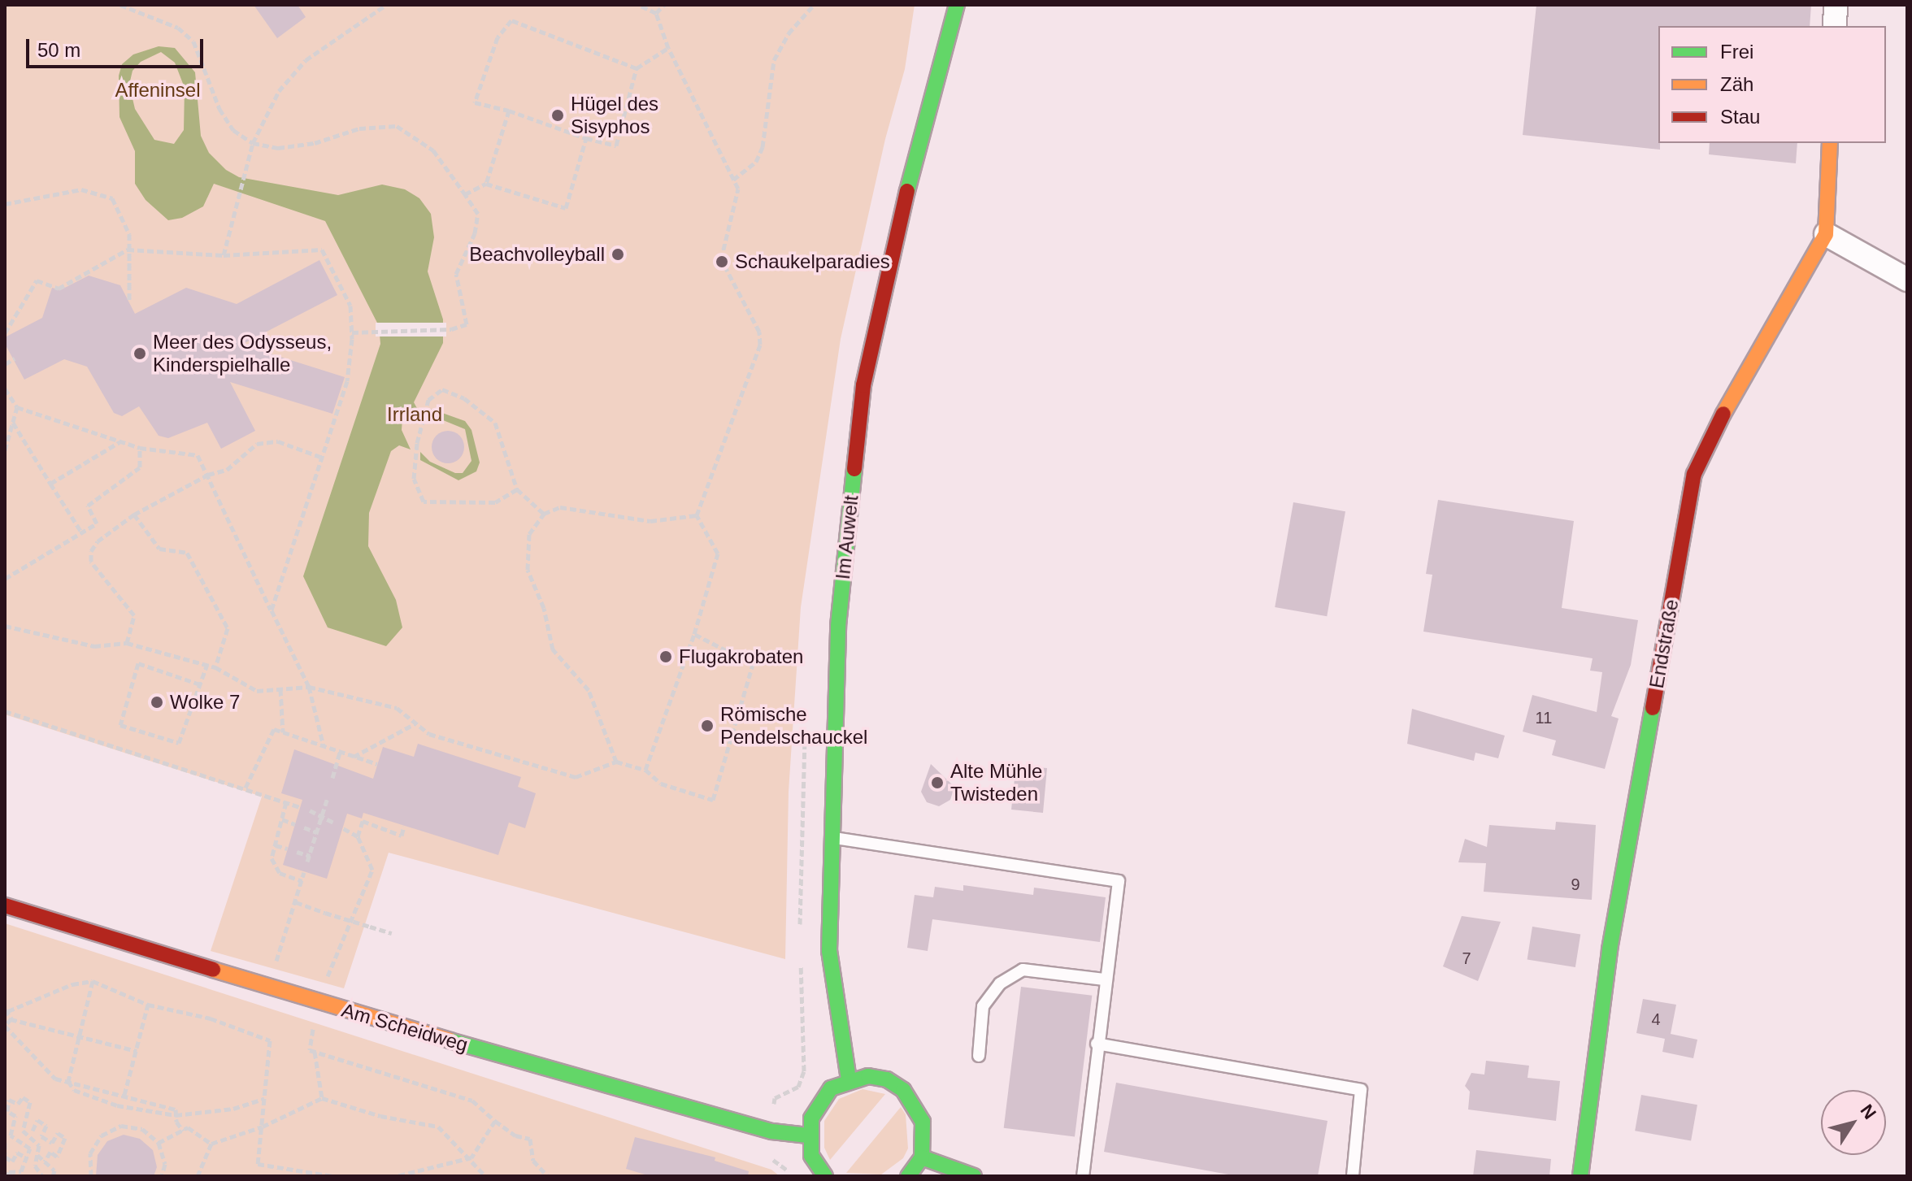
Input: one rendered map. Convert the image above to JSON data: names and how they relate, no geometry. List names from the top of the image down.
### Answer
{
  "streets": {
    "street": ["Im Auwelt", "Endstraße", "Am Scheidweg"]
  },
  "parks": ["Affeninsel", "Irrland"],
  "places": [
    "Hügel des Sisyphos",
    "Beachvolleyball",
    "Schaukelparadies",
    "Meer des Odysseus, Kinderspielhalle",
    "Flugakrobaten",
    "Wolke 7",
    "Römische Pendelschauckel",
    "Alte Mühle Twisteden"
  ],
  "house_numbers": [
    "11",
    "9",
    "7",
    "4"
  ],
  "legend": ["Frei", "Zäh", "Stau"],
  "scale_bar": "50 m",
  "north": "top right"
}
